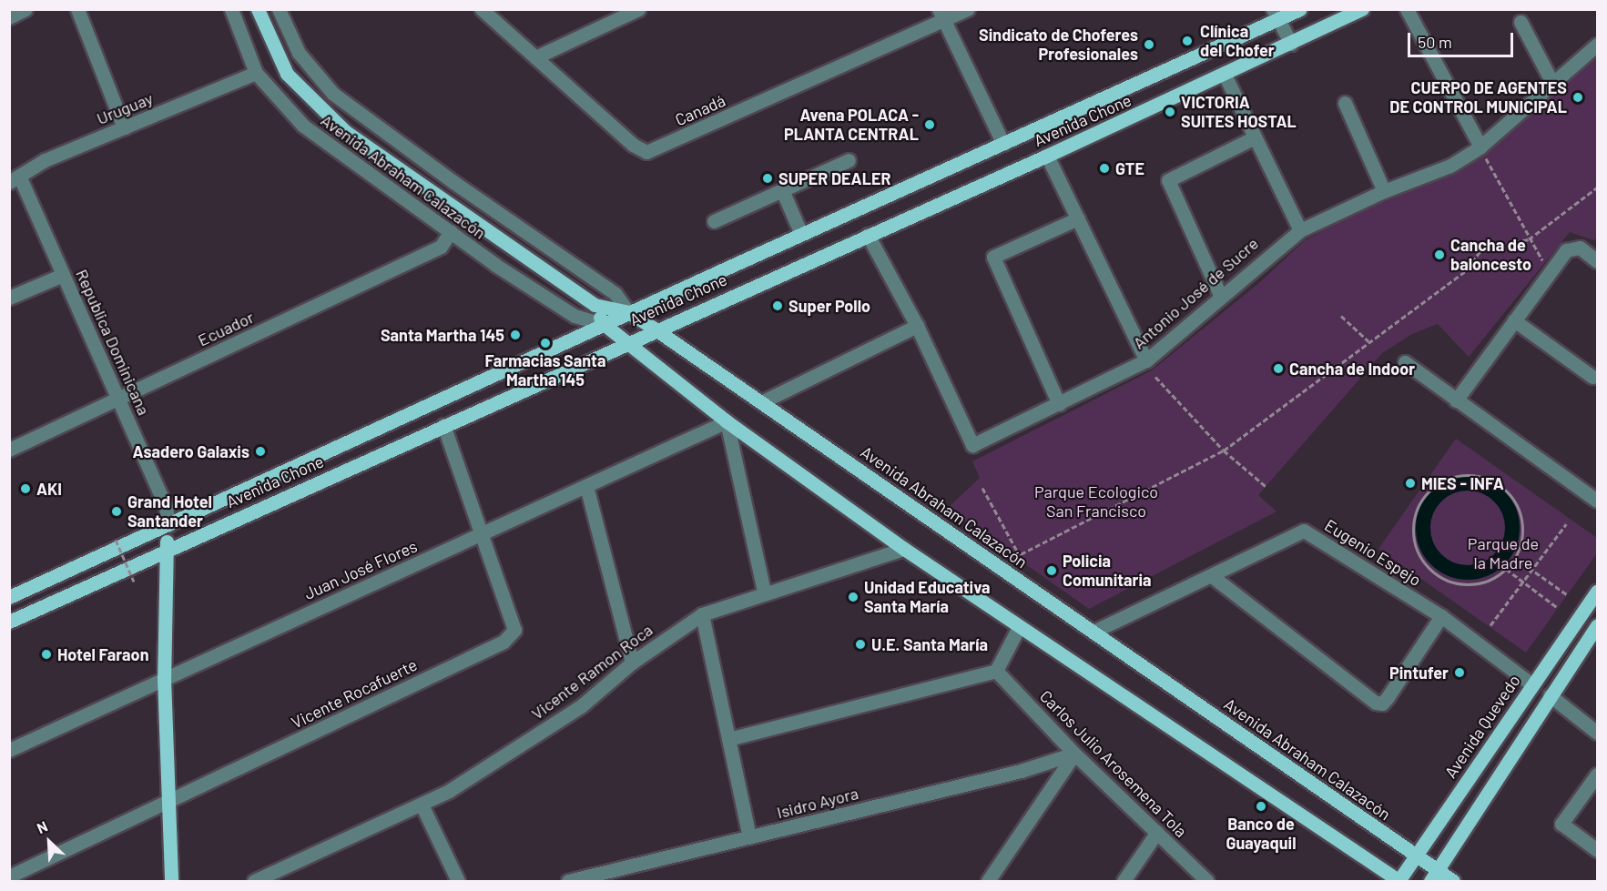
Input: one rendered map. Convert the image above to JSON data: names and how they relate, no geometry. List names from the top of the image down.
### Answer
{
  "streets": {
    "main road": ["Avenida Chone", "Avenida Abraham Calazacón", "Avenida Quevedo"],
    "street": [
      "Uruguay",
      "Canadá",
      "Antonio José de Sucre",
      "Ecuador",
      "Republica Dominicana",
      "Eugenio Espejo",
      "Juan José Flores",
      "Vicente Ramon Roca",
      "Vicente Rocafuerte",
      "Carlos Julio Arosemena Tola",
      "Isidro Ayora"
    ]
  },
  "crossings": [
    ["Uruguay", "Avenida Abraham Calazacón"],
    ["Uruguay", "Republica Dominicana"],
    ["Avenida Chone", "Avenida Abraham Calazacón"],
    ["Avenida Chone", "Antonio José de Sucre"],
    ["Avenida Chone", "Republica Dominicana"],
    ["Avenida Chone", "Vicente Rocafuerte"],
    ["Avenida Abraham Calazacón", "Ecuador"],
    ["Avenida Abraham Calazacón", "Eugenio Espejo"],
    ["Avenida Abraham Calazacón", "Juan José Flores"],
    ["Avenida Abraham Calazacón", "Vicente Ramon Roca"],
    ["Avenida Abraham Calazacón", "Avenida Quevedo"],
    ["Ecuador", "Republica Dominicana"],
    ["Eugenio Espejo", "Avenida Quevedo"],
    ["Juan José Flores", "Vicente Rocafuerte"],
    ["Carlos Julio Arosemena Tola", "Isidro Ayora"]
  ],
  "parks": ["Parque Ecologico San Francisco", "Parque de la Madre"],
  "places": [
    "Clínica del Chofer",
    "Sindicato de Choferes Profesionales",
    "CUERPO DE AGENTES DE CONTROL MUNICIPAL",
    "VICTORIA SUITES HOSTAL",
    "Avena POLACA - PLANTA CENTRAL",
    "GTE",
    "SUPER DEALER",
    "Cancha de baloncesto",
    "Super Pollo",
    "Santa Martha 145",
    "Farmacias Santa Martha 145",
    "Cancha de Indoor",
    "Asadero Galaxis",
    "MIES - INFA",
    "AKI",
    "Grand Hotel Santander",
    "Policia Comunitaria",
    "Unidad Educativa Santa María",
    "U.E. Santa María",
    "Hotel Faraon",
    "Pintufer",
    "Banco de Guayaquil"
  ],
  "scale_bar": "50 m",
  "north": "top left"
}
